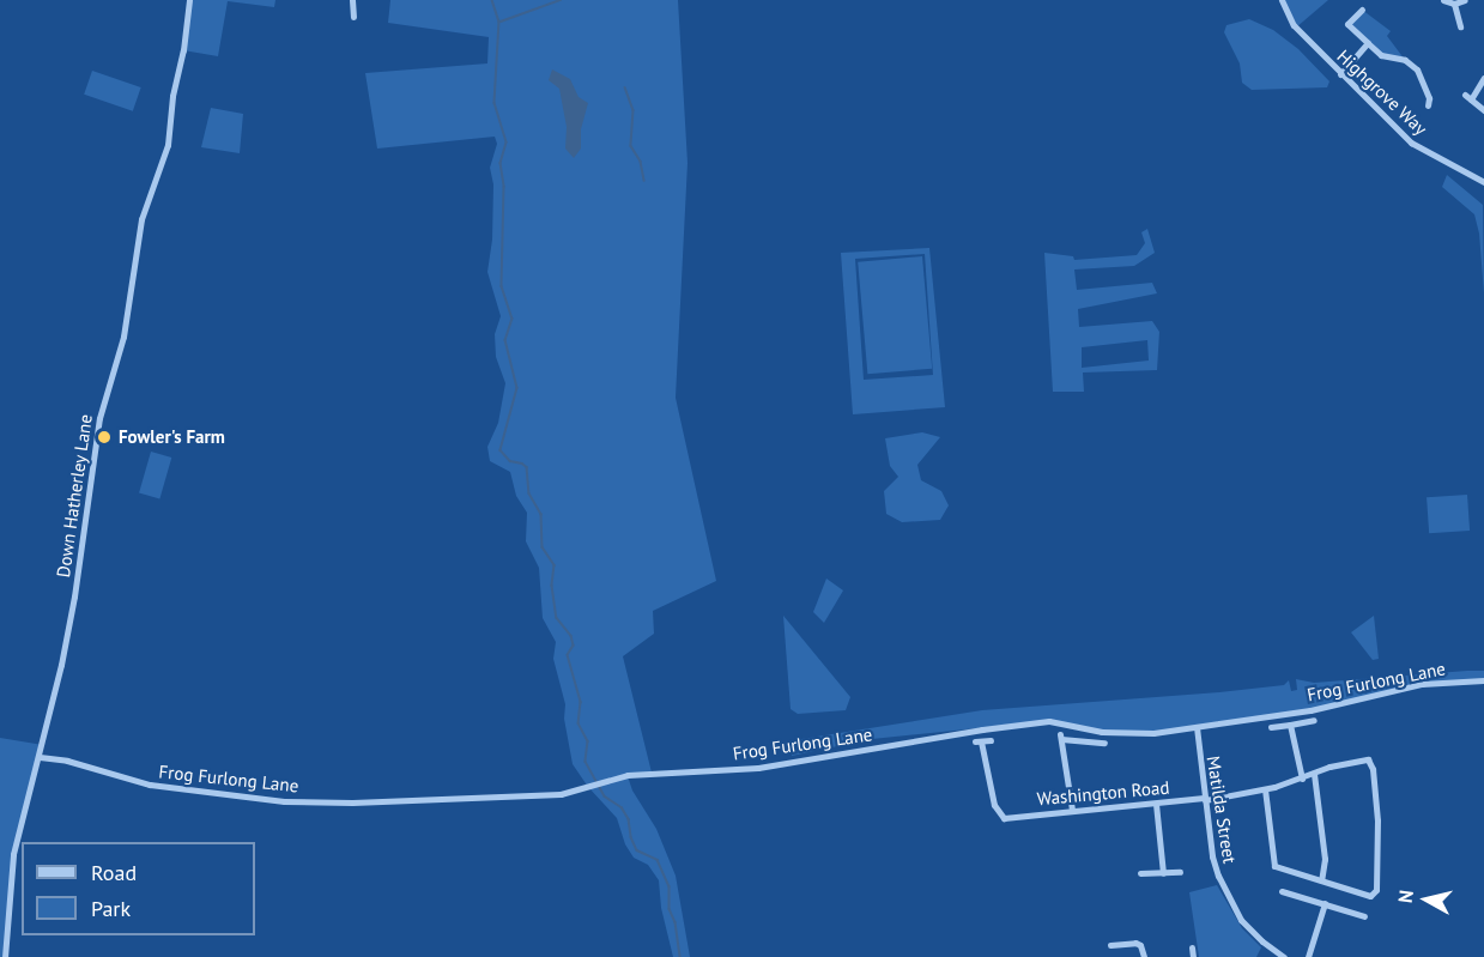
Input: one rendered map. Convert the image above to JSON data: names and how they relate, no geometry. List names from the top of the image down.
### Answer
{
  "streets": {
    "street": [
      "Highgrove Way",
      "Down Hatherley Lane",
      "Frog Furlong Lane",
      "Washington Road",
      "Matilda Street"
    ]
  },
  "crossings": [
    ["Down Hatherley Lane", "Frog Furlong Lane"],
    ["Frog Furlong Lane", "Matilda Street"],
    ["Washington Road", "Matilda Street"]
  ],
  "places": ["Fowler's Farm"],
  "legend": ["Road", "Park"],
  "north": "left"
}
